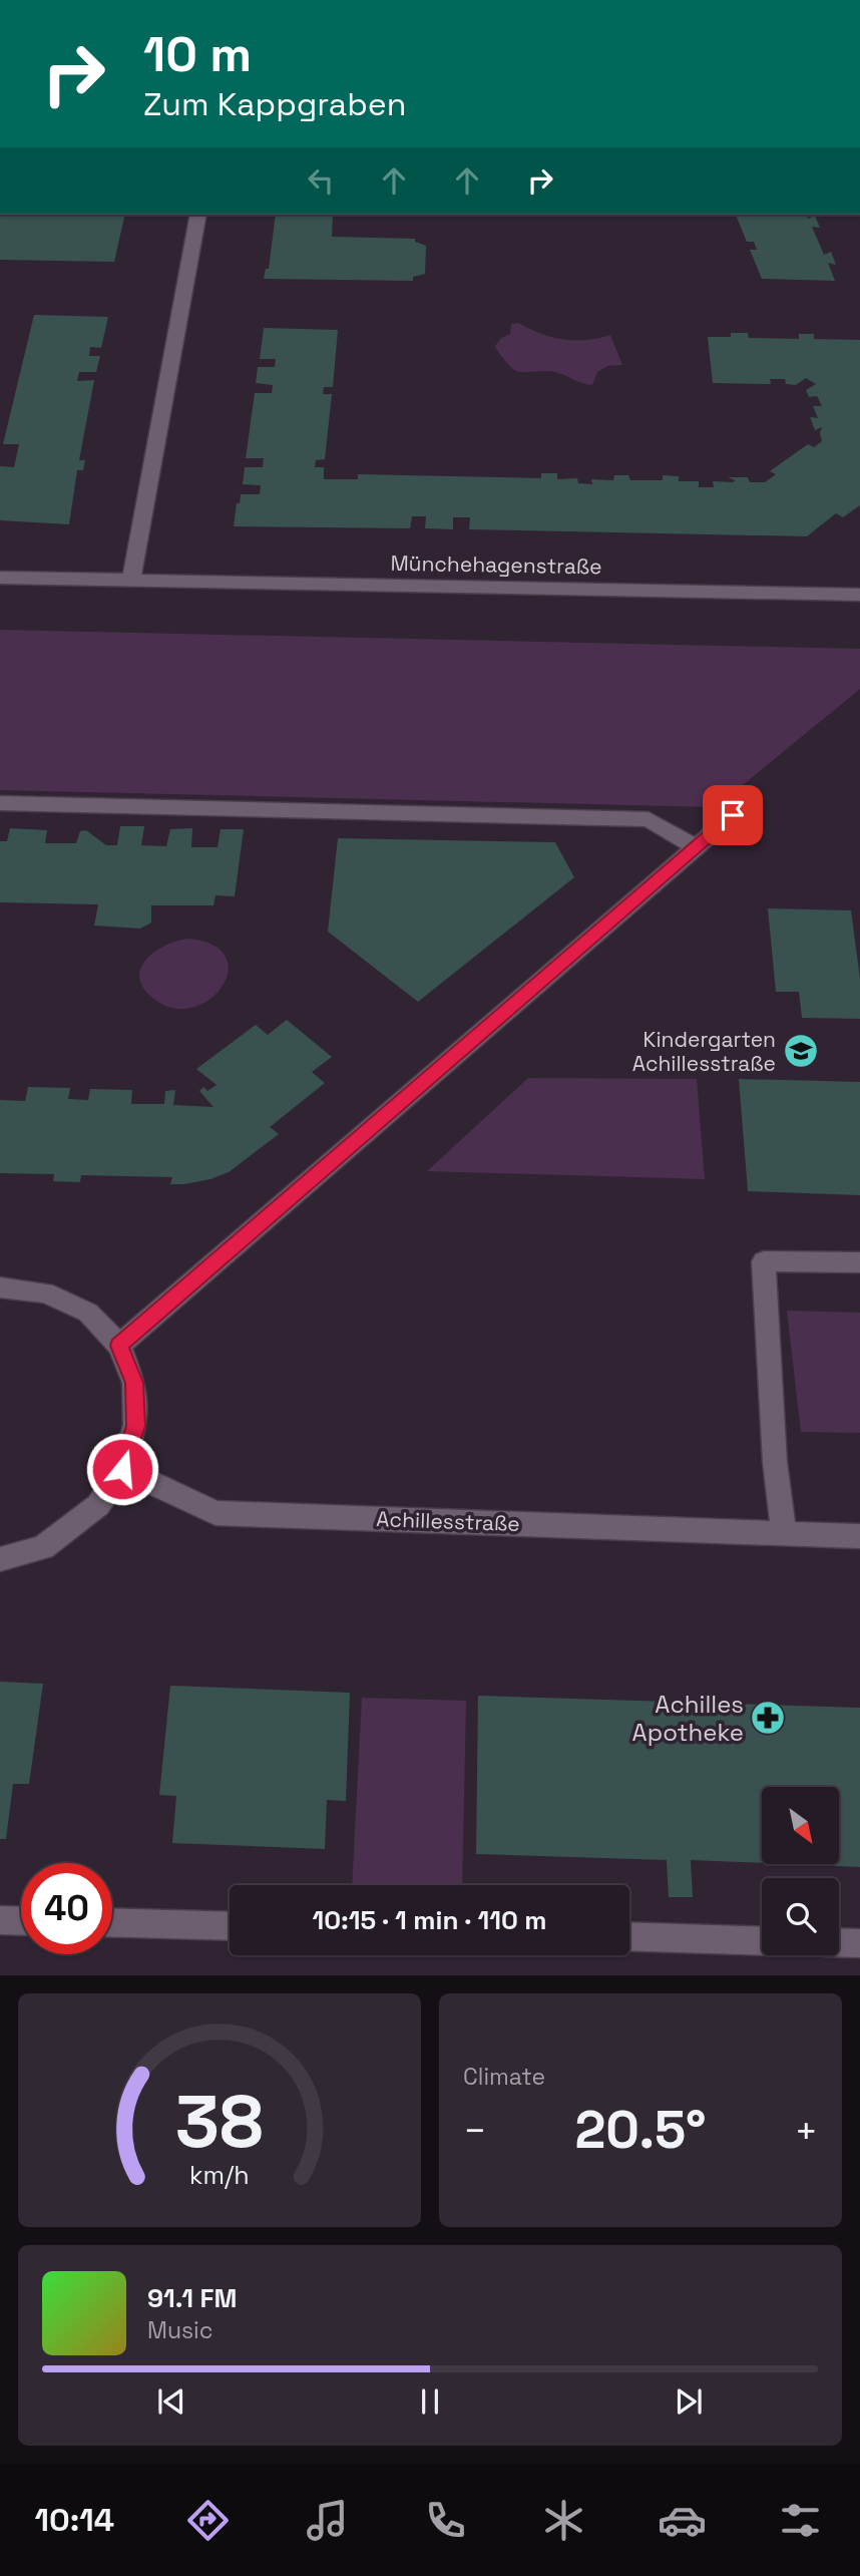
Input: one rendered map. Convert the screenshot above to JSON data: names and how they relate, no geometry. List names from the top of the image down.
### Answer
{
  "streets": {
    "street": ["Münchehagenstraße", "Achillesstraße"]
  },
  "places": {
    "school or university": ["Kindergarten Achillesstraße"],
    "pharmacy": ["Achilles Apotheke"]
  },
  "north": "bottom right",
  "page": {
    "turn": ["10 m", "Zum Kappgraben"],
    "limit": "40",
    "trip": "10:15 · 1 min · 110 m",
    "tile": "Climate",
    "heat": ["−", "20.5°", "+"],
    "song": ["91.1 FM", "Music"],
    "tabs": "10:14",
    "gauge": ["38", "km/h"]
  }
}
